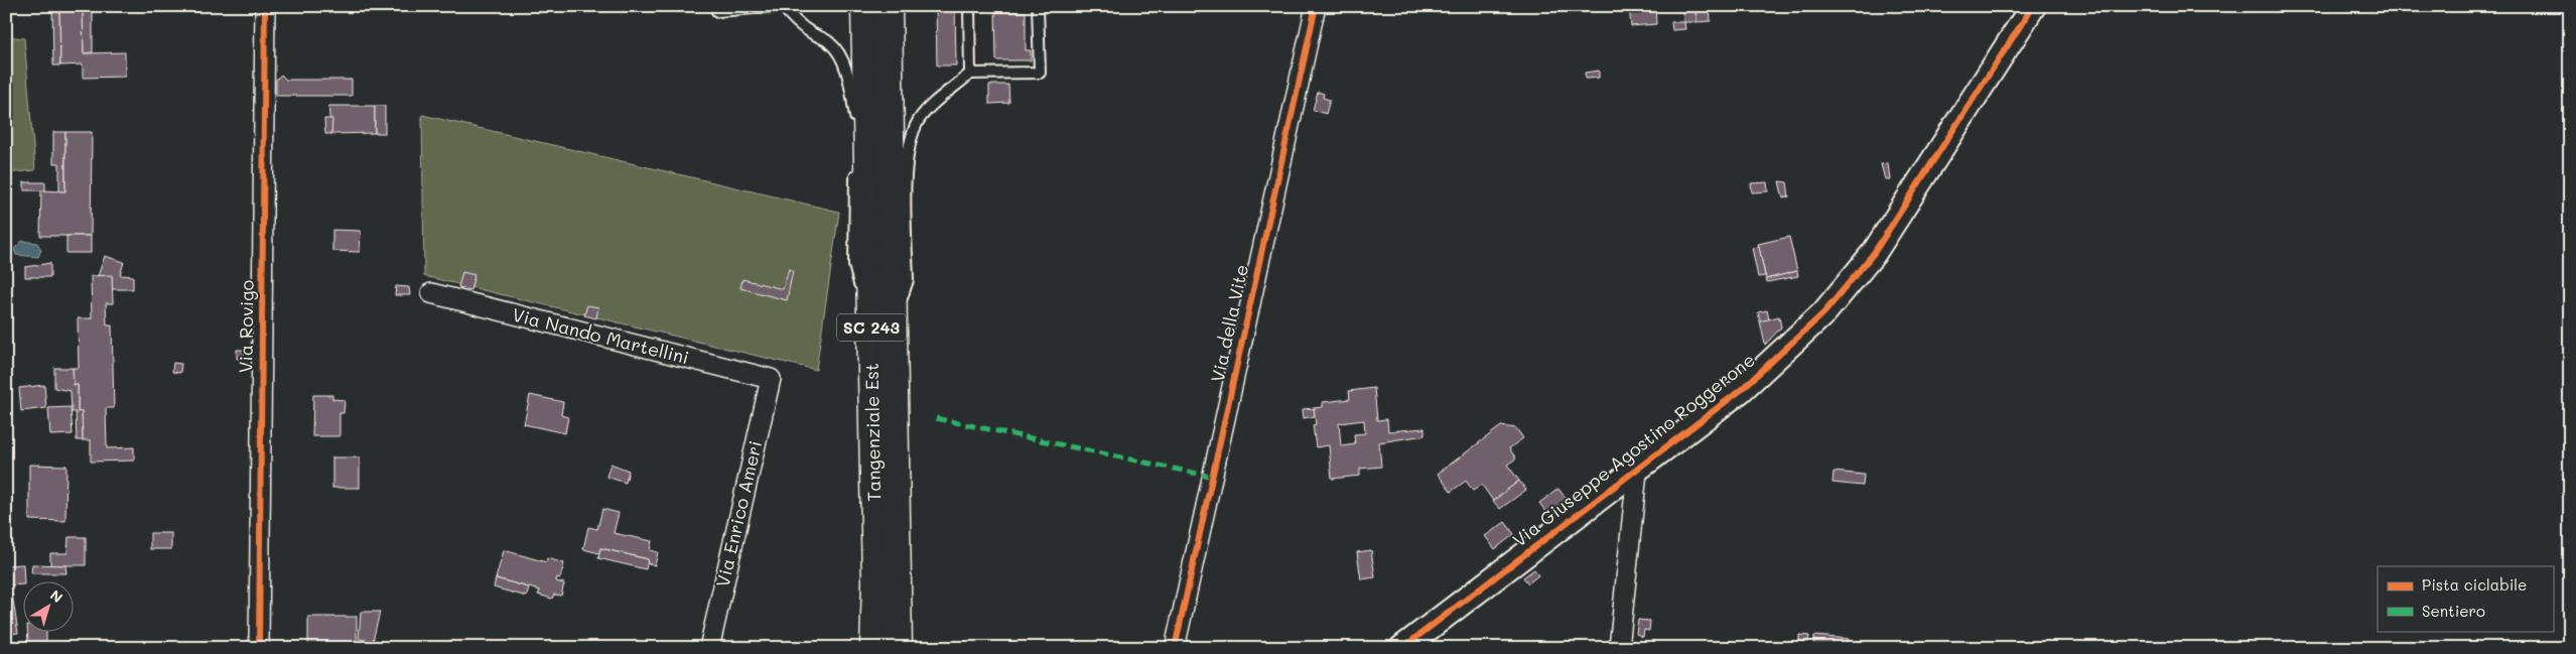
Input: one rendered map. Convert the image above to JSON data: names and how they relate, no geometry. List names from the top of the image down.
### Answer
{
  "streets": {
    "highway": ["SC 243", "Tangenziale Est"],
    "street": [
      "Via della Vite",
      "Via Rovigo",
      "Via Nando Martellini",
      "Via Giuseppe Agostino Roggerone",
      "Via Enrico Ameri"
    ]
  },
  "crossings": [
    ["Via Nando Martellini", "Via Enrico Ameri"]
  ],
  "legend": ["Pista ciclabile", "Sentiero"],
  "north": "top right"
}
